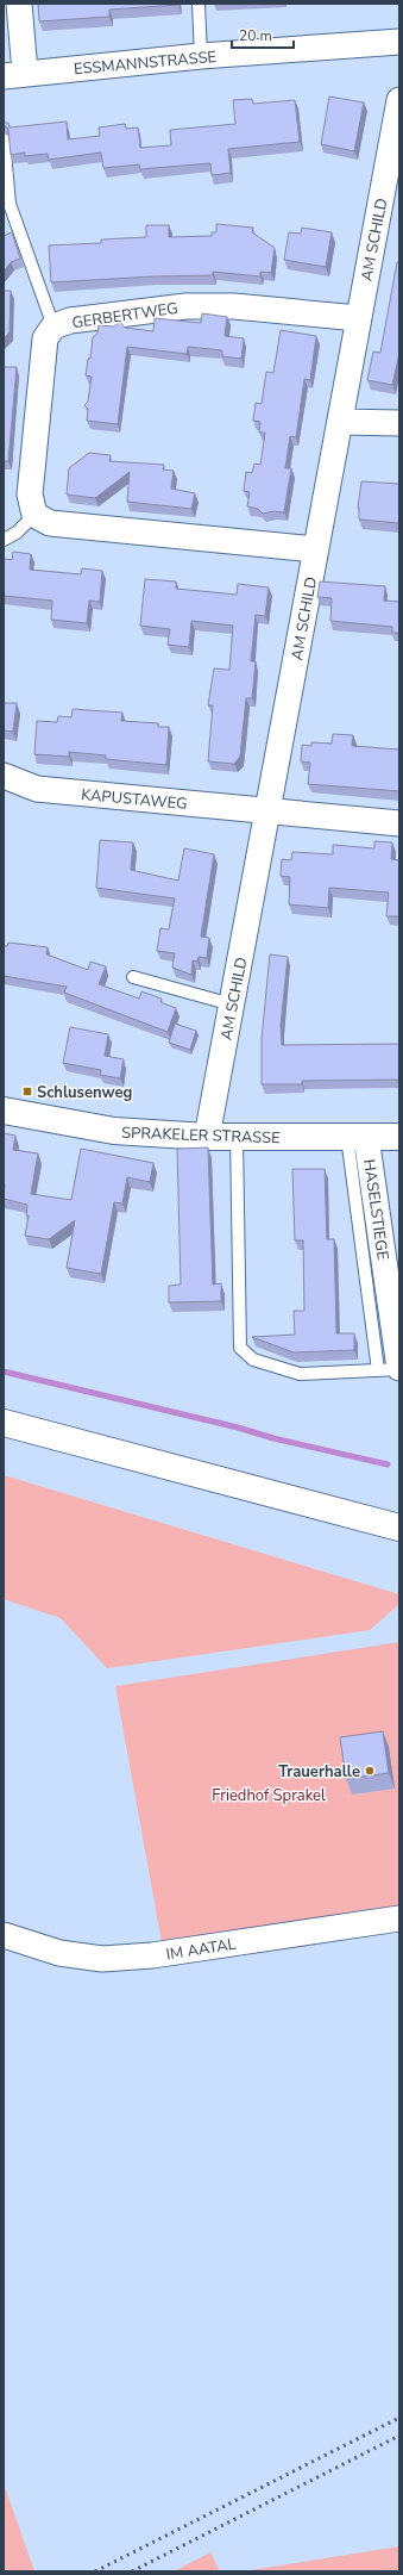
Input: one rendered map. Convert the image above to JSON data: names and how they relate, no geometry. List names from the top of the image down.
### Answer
{
  "streets": {
    "main road": ["SPRAKELER STRASSE"],
    "street": [
      "ESSMANNSTRASSE",
      "AM SCHILD",
      "GERBERTWEG",
      "KAPUSTAWEG",
      "HASELSTIEGE",
      "IM AATAL"
    ]
  },
  "crossings": [
    ["AM SCHILD", "GERBERTWEG"],
    ["AM SCHILD", "KAPUSTAWEG"],
    ["AM SCHILD", "SPRAKELER STRASSE"],
    ["SPRAKELER STRASSE", "HASELSTIEGE"]
  ],
  "parks": ["Friedhof Sprakel"],
  "places": {
    "transit": ["Schlusenweg"],
    "other": ["Trauerhalle"]
  },
  "scale_bar": "20 m"
}
